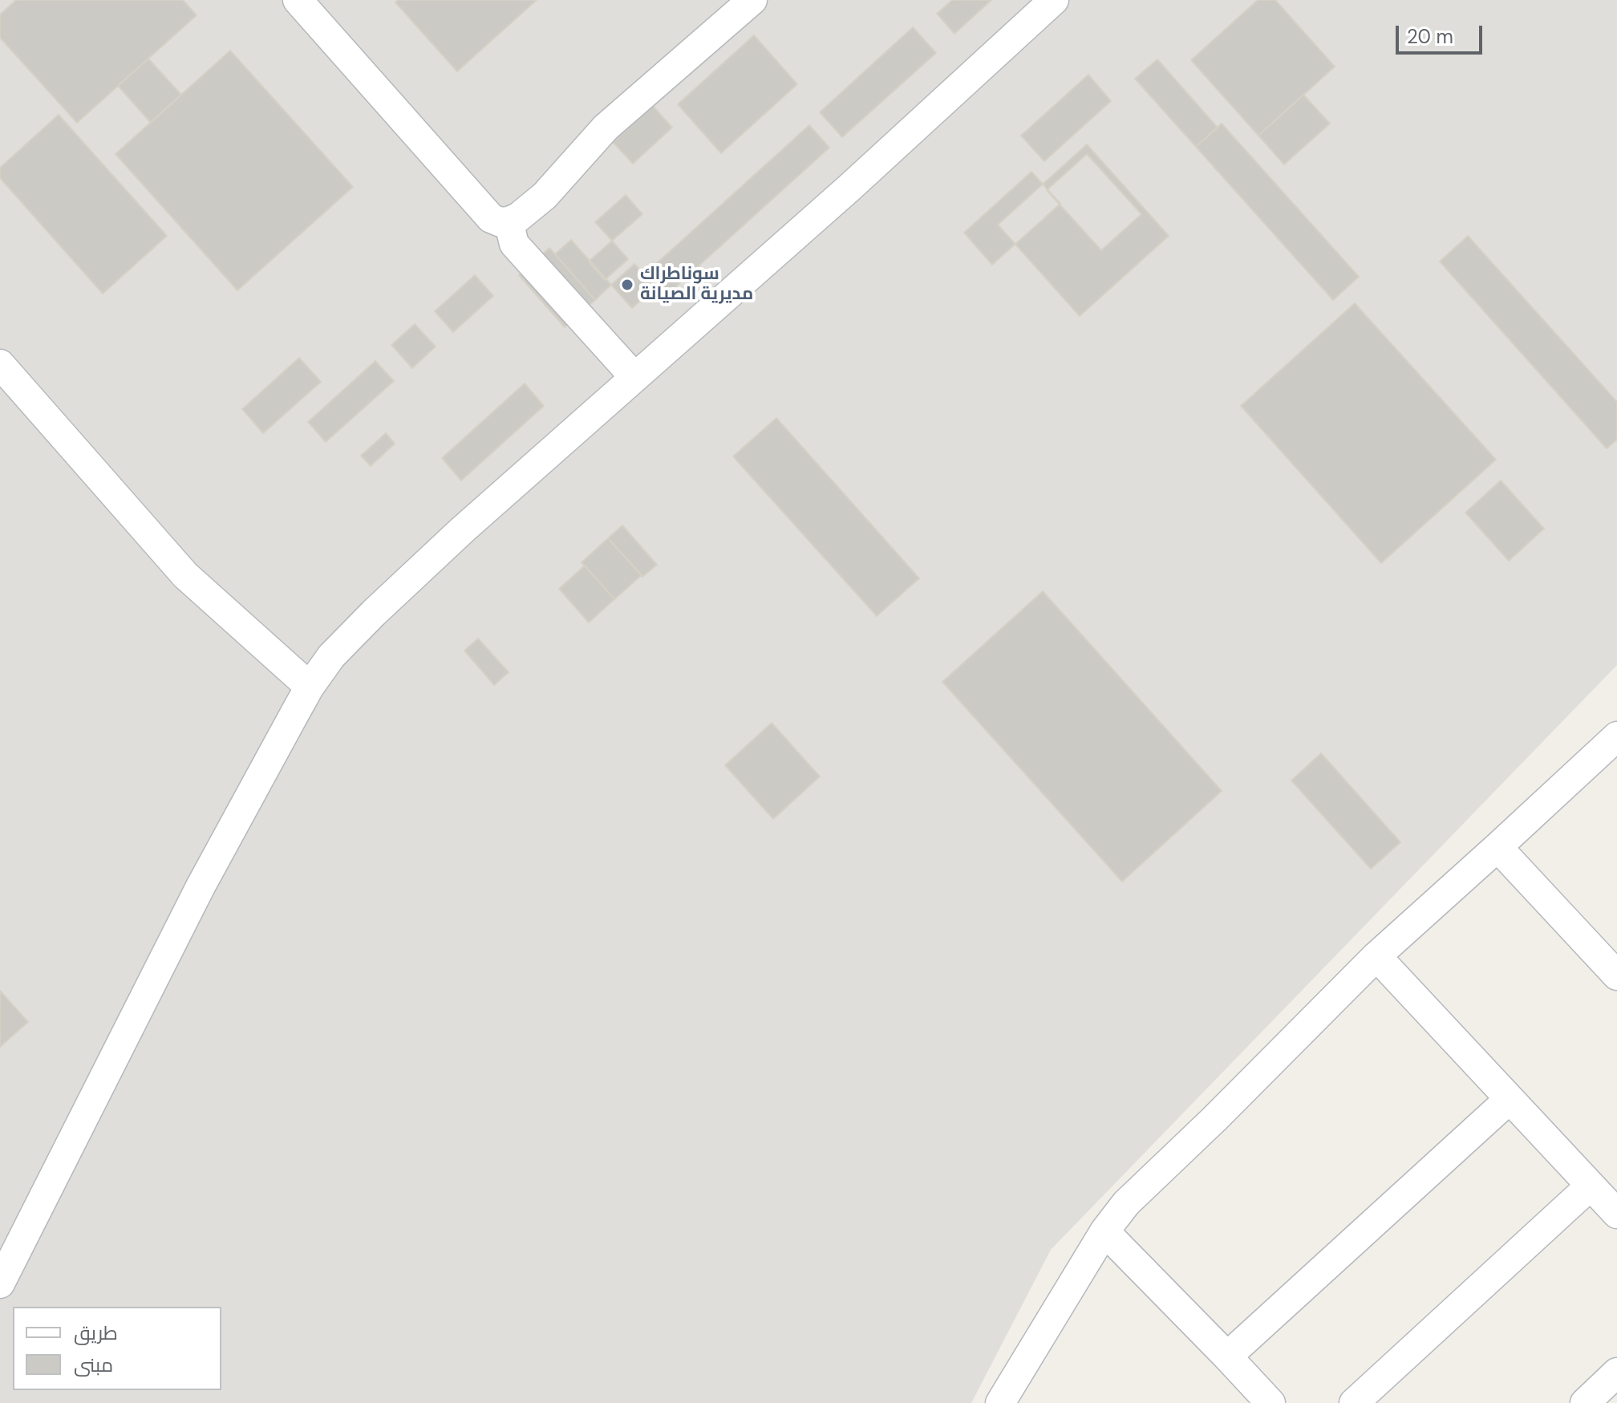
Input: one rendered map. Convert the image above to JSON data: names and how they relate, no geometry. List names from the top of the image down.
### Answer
{
  "places": ["سوناطراك مديرية الصيانة"],
  "legend": ["طريق", "مبنى"],
  "scale_bar": "20 m"
}
